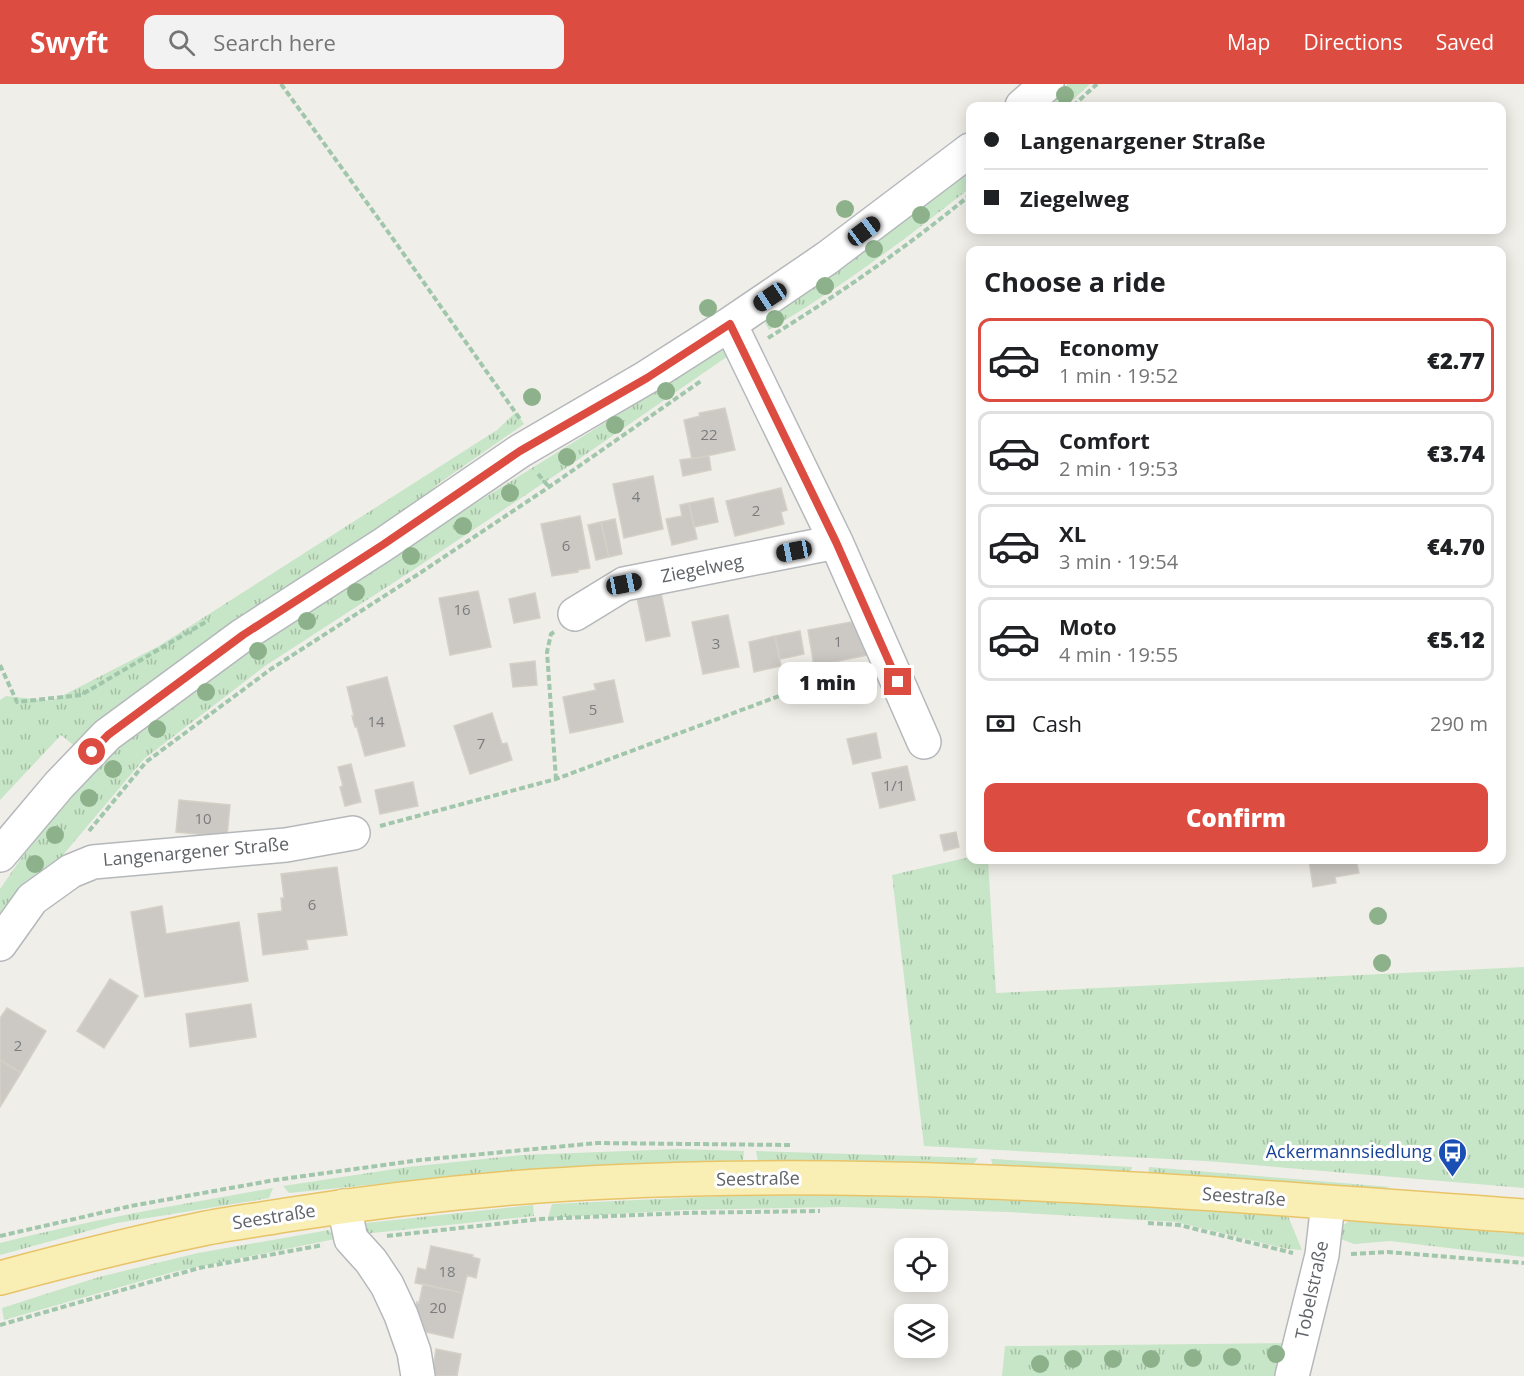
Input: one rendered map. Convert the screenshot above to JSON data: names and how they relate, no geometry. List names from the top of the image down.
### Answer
{
  "streets": {
    "main road": ["Seestraße"],
    "street": ["Ziegelweg", "Langenargener Straße", "Tobelstraße"]
  },
  "crossings": [
    ["Seestraße", "Tobelstraße"]
  ],
  "places": {
    "bus stop": ["Ackermannsiedlung"]
  },
  "house_numbers": [
    "22",
    "4",
    "2",
    "6",
    "16",
    "1",
    "3",
    "5",
    "14",
    "7",
    "1/1",
    "10",
    "6",
    "2",
    "18",
    "20"
  ],
  "page": {
    "header": "Swyft",
    "search": "Search here",
    "nav": ["Map", "Directions", "Saved"],
    "banner": ["Langenargener Straße", "Ziegelweg"],
    "heading": "Choose a ride",
    "list": [
      {
        "name": "Economy",
        "note": "1 min · 19:52",
        "value": "€2.77"
      },
      {
        "name": "Comfort",
        "note": "2 min · 19:53",
        "value": "€3.74"
      },
      {
        "name": "XL",
        "note": "3 min · 19:54",
        "value": "€4.70"
      },
      {
        "name": "Moto",
        "note": "4 min · 19:55",
        "value": "€5.12"
      }
    ],
    "bubble": "1 min",
    "pay": ["Cash", "290 m"],
    "buttons": "Confirm"
  }
}
